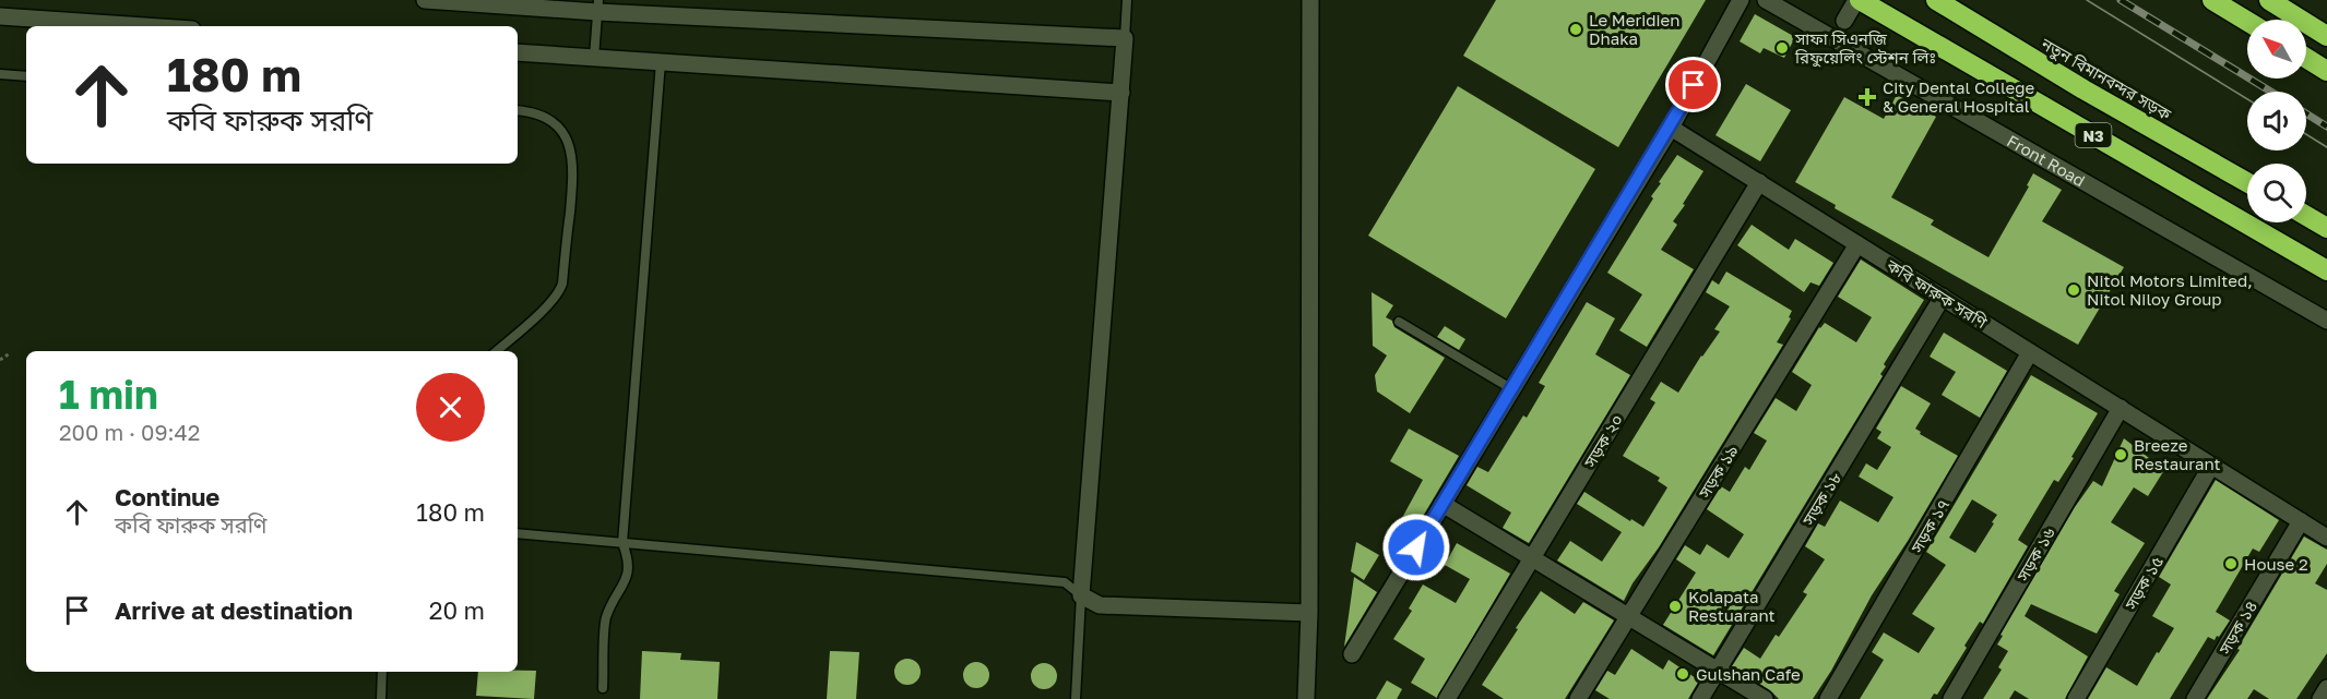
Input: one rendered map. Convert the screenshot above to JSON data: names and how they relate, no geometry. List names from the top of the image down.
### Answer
{
  "streets": {
    "highway": ["নতুন বিমানবন্দর সড়ক", "N3"],
    "street": [
      "Front Road",
      "কবি ফারুক সরণি",
      "সড়ক ২০",
      "সড়ক ১৯",
      "সড়ক ১৮",
      "সড়ক ১৭",
      "সড়ক ১৬",
      "সড়ক ১৫",
      "সড়ক ১৪"
    ]
  },
  "crossings": [
    ["কবি ফারুক সরণি", "সড়ক ২০"],
    ["কবি ফারুক সরণি", "সড়ক ১৯"],
    ["কবি ফারুক সরণি", "সড়ক ১৮"],
    ["কবি ফারুক সরণি", "সড়ক ১৭"],
    ["কবি ফারুক সরণি", "সড়ক ১৬"],
    ["কবি ফারুক সরণি", "সড়ক ১৫"],
    ["কবি ফারুক সরণি", "সড়ক ১৪"]
  ],
  "places": {
    "other": [
      "Le Meridien Dhaka",
      "সাফা সিএনজি রিফুয়েলিং স্টেশন লিঃ",
      "Nitol Motors Limited, Nitol Niloy Group",
      "Breeze Restaurant",
      "House 2",
      "Kolapata Restuarant",
      "Gulshan Cafe"
    ],
    "health": ["City Dental College & General Hospital"]
  },
  "north": "top left",
  "page": {
    "turn": ["180 m", "কবি ফারুক সরণি"],
    "heading": ["1 min", "200 m · 09:42"],
    "list": [
      {
        "name": "Continue",
        "note": "কবি ফারুক সরণি",
        "value": "180 m"
      },
      {
        "name": "Arrive at destination",
        "value": "20 m"
      }
    ]
  }
}
